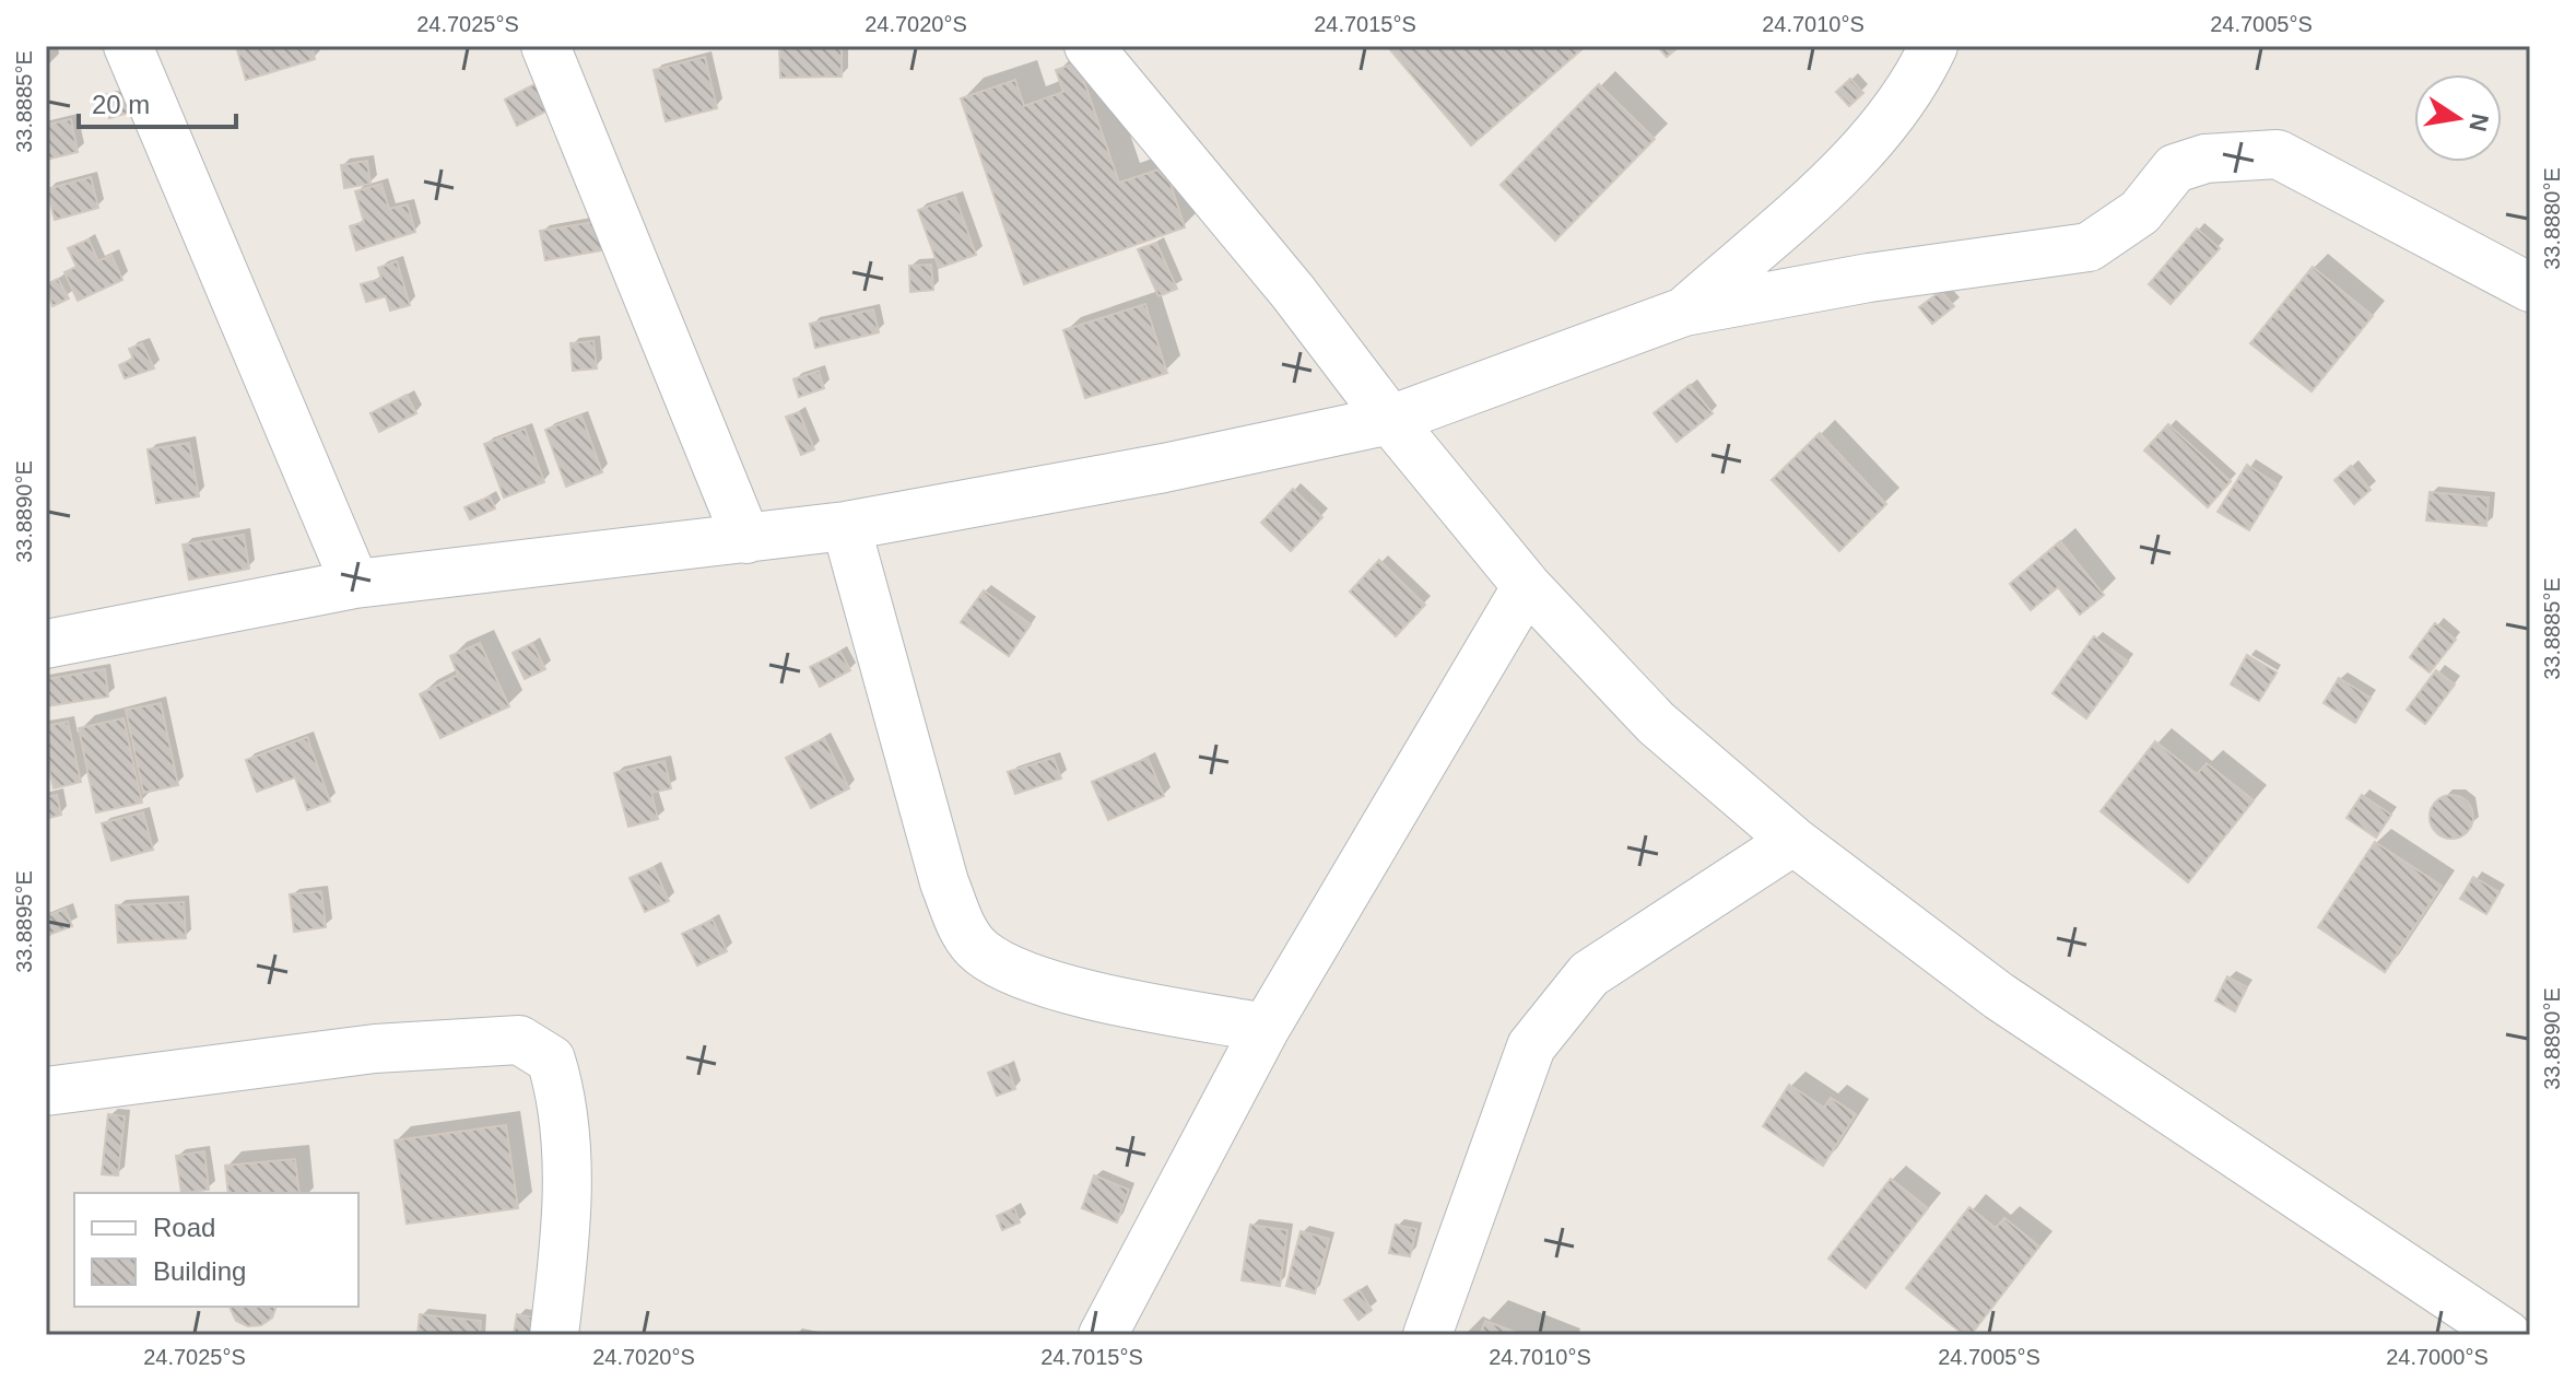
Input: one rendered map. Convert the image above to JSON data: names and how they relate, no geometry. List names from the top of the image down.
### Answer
{
  "legend": ["Road", "Building"],
  "scale_bar": "20 m",
  "north": "right",
  "coordinates": [
    "24.7025°S",
    "24.7020°S",
    "24.7015°S",
    "24.7010°S",
    "24.7005°S",
    "33.8885°E",
    "33.8880°E",
    "33.8890°E",
    "33.8895°E",
    "24.7000°S"
  ]
}
